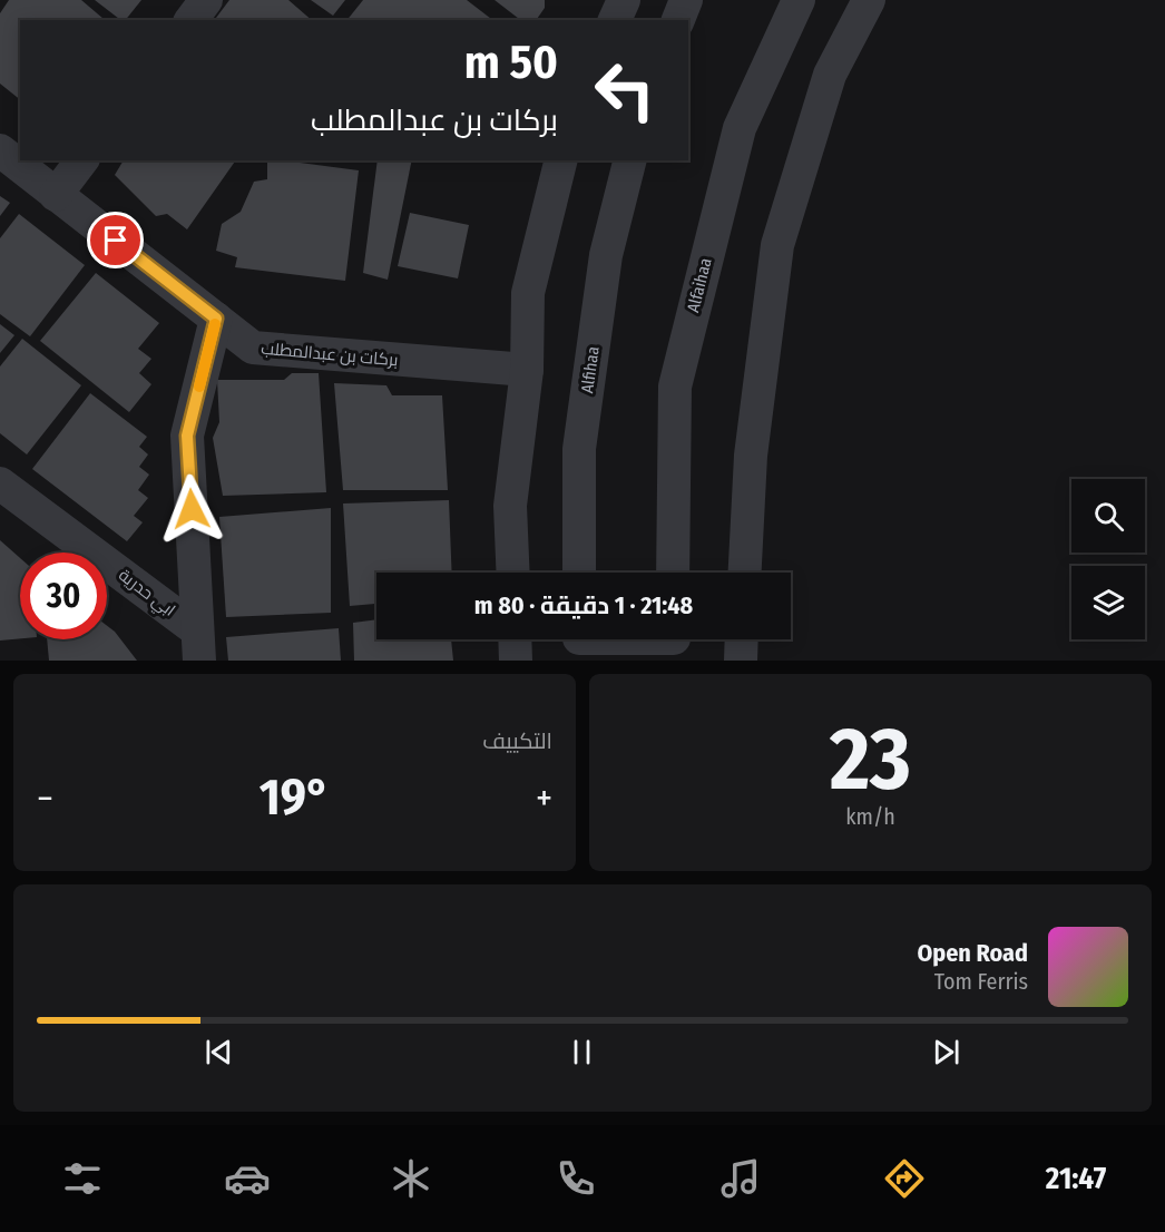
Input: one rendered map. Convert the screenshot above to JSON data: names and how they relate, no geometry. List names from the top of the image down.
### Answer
{
  "streets": {
    "street": [
      "Alfaihaa",
      "بركات بن عبدالمطلب",
      "Alfihaa",
      "ابي حدرية"
    ]
  },
  "page": {
    "turn": ["50 m", "بركات بن عبدالمطلب"],
    "limit": "30",
    "trip": "21:48 · 1 دقيقة · 80 m",
    "tile": [
      ["23", "km/h"],
      "التكييف"
    ],
    "heat": ["−", "19°", "+"],
    "song": ["Open Road", "Tom Ferris"],
    "tabs": "21:47"
  }
}
